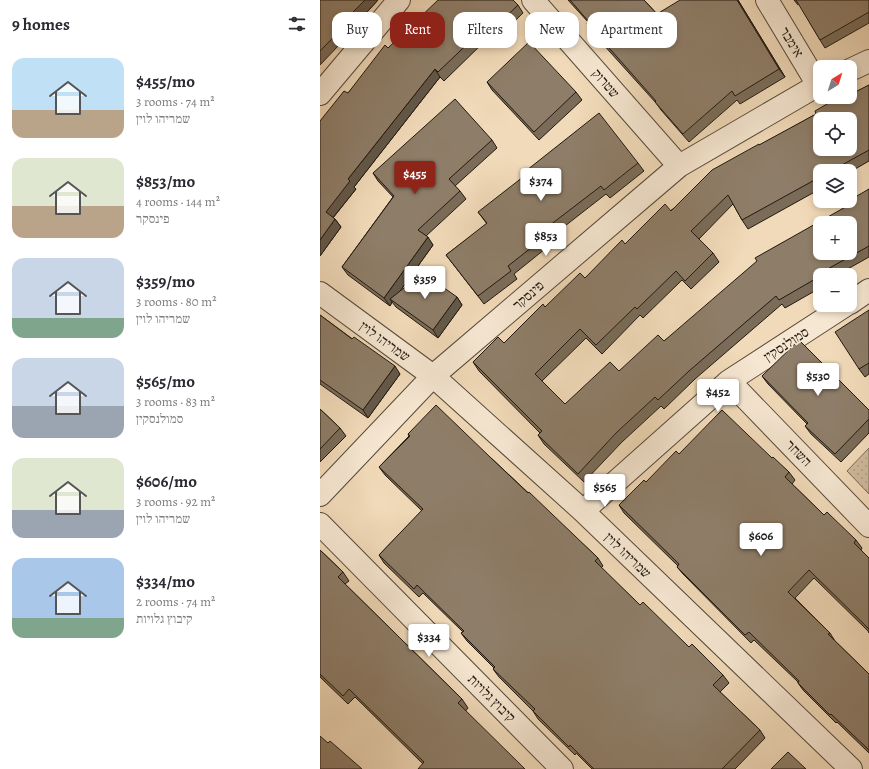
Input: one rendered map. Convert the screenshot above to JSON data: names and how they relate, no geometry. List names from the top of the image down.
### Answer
{
  "streets": {
    "street": [
      "אימבר",
      "שטרוק",
      "פינסקר",
      "שמריהו לוין",
      "סמולנסקין",
      "השחר",
      "קיבוץ גלויות"
    ]
  },
  "crossings": [
    ["שטרוק", "פינסקר"],
    ["פינסקר", "שמריהו לוין"],
    ["שמריהו לוין", "סמולנסקין"],
    ["סמולנסקין", "השחר"]
  ],
  "north": "top right",
  "page": {
    "heading": "9 homes",
    "chip": [
      "Buy",
      "Rent",
      "Filters",
      "New",
      "Apartment"
    ],
    "list": [
      {
        "name": "$455/mo",
        "note": "3 rooms · 74 m² · שמריהו לוין"
      },
      {
        "name": "$853/mo",
        "note": "4 rooms · 144 m² · פינסקר"
      },
      {
        "name": "$359/mo",
        "note": "3 rooms · 80 m² · שמריהו לוין"
      },
      {
        "name": "$565/mo",
        "note": "3 rooms · 83 m² · סמולנסקין"
      },
      {
        "name": "$606/mo",
        "note": "3 rooms · 92 m² · שמריהו לוין"
      },
      {
        "name": "$334/mo",
        "note": "2 rooms · 74 m² · קיבוץ גלויות"
      }
    ],
    "map_buttons": ["+", "−"],
    "price": [
      "$455",
      "$374",
      "$853",
      "$359",
      "$530",
      "$452",
      "$565",
      "$606",
      "$334"
    ]
  }
}
